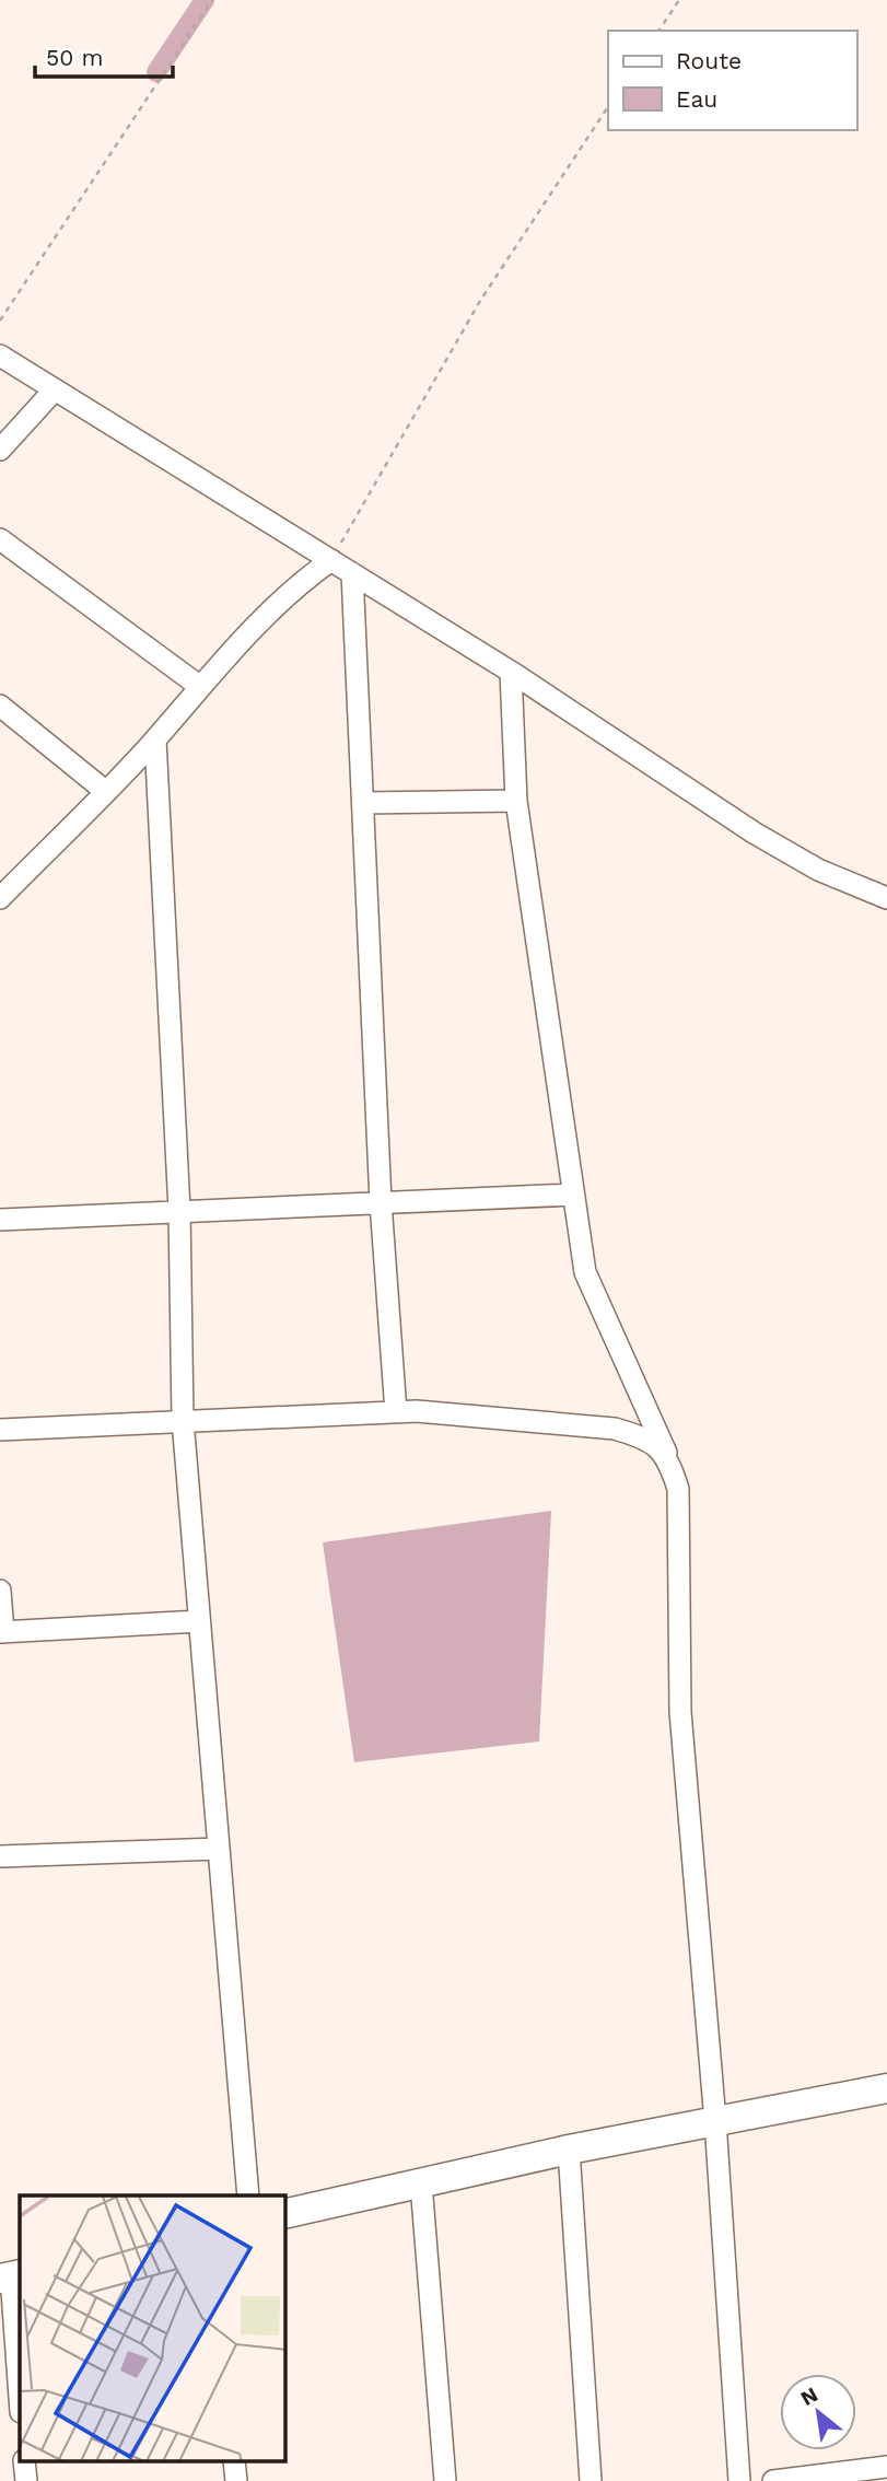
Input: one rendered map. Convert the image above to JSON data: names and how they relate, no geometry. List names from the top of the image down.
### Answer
{
  "legend": ["Route", "Eau"],
  "scale_bar": "50 m",
  "north": "top left"
}
